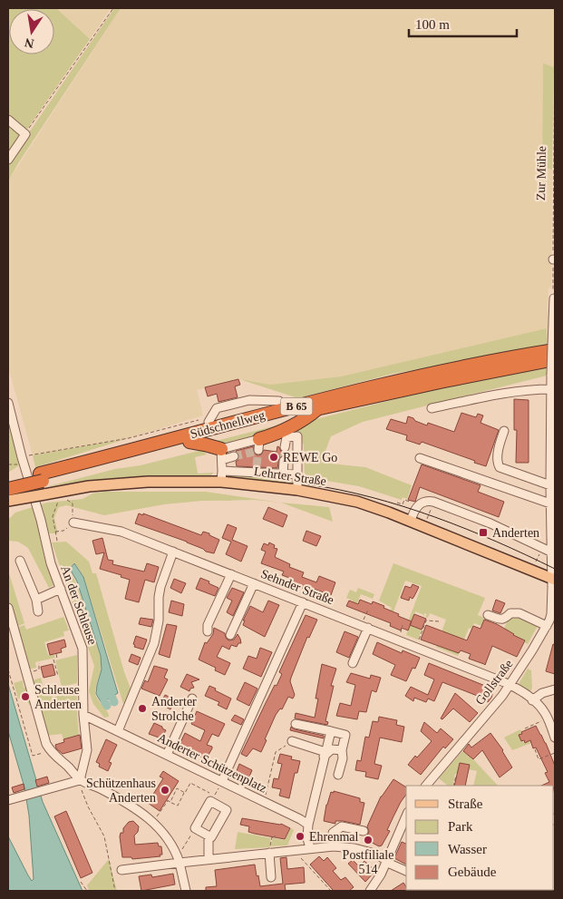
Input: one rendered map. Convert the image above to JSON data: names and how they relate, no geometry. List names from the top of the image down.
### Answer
{
  "streets": {
    "highway": ["B 65", "Südschnellweg"],
    "main road": ["Lehrter Straße"],
    "street": [
      "Sehnder Straße",
      "An der Schleuse",
      "Gollstraße",
      "Anderter Schützenplatz"
    ],
    "path": ["Zur Mühle"]
  },
  "crossings": [
    ["Lehrter Straße", "Gollstraße"],
    ["Sehnder Straße", "Gollstraße"],
    ["An der Schleuse", "Anderter Schützenplatz"]
  ],
  "places": {
    "other": [
      "REWE Go",
      "Schleuse Anderten",
      "Anderter Strolche",
      "Schützenhaus Anderten",
      "Ehrenmal",
      "Postfiliale 514"
    ],
    "transit": ["Anderten"]
  },
  "legend": [
    "Straße",
    "Park",
    "Wasser",
    "Gebäude"
  ],
  "scale_bar": "100 m",
  "north": "bottom"
}
